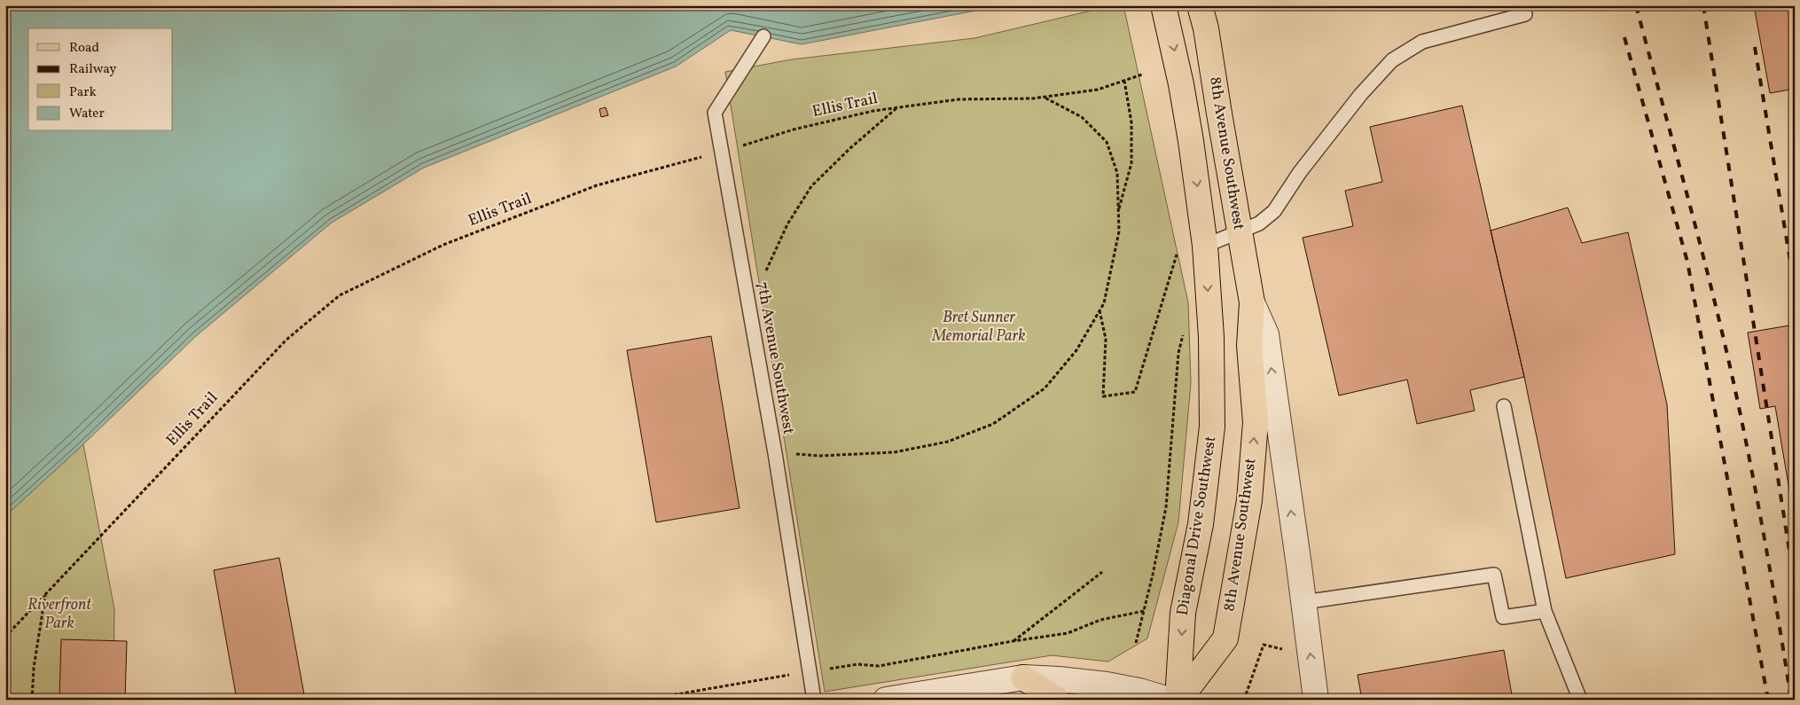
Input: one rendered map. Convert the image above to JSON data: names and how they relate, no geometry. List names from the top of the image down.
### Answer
{
  "streets": {
    "main road": ["8th Avenue Southwest", "Diagonal Drive Southwest"],
    "lane": ["7th Avenue Southwest"],
    "path": ["Ellis Trail"]
  },
  "crossings": [
    ["Ellis Trail", "7th Avenue Southwest"],
    ["8th Avenue Southwest", "Diagonal Drive Southwest"]
  ],
  "one_way": ["8th Avenue Southwest", "Diagonal Drive Southwest"],
  "parks": ["Bret Sunner Memorial Park", "Riverfront Park"],
  "legend": [
    "Road",
    "Railway",
    "Park",
    "Water"
  ]
}
